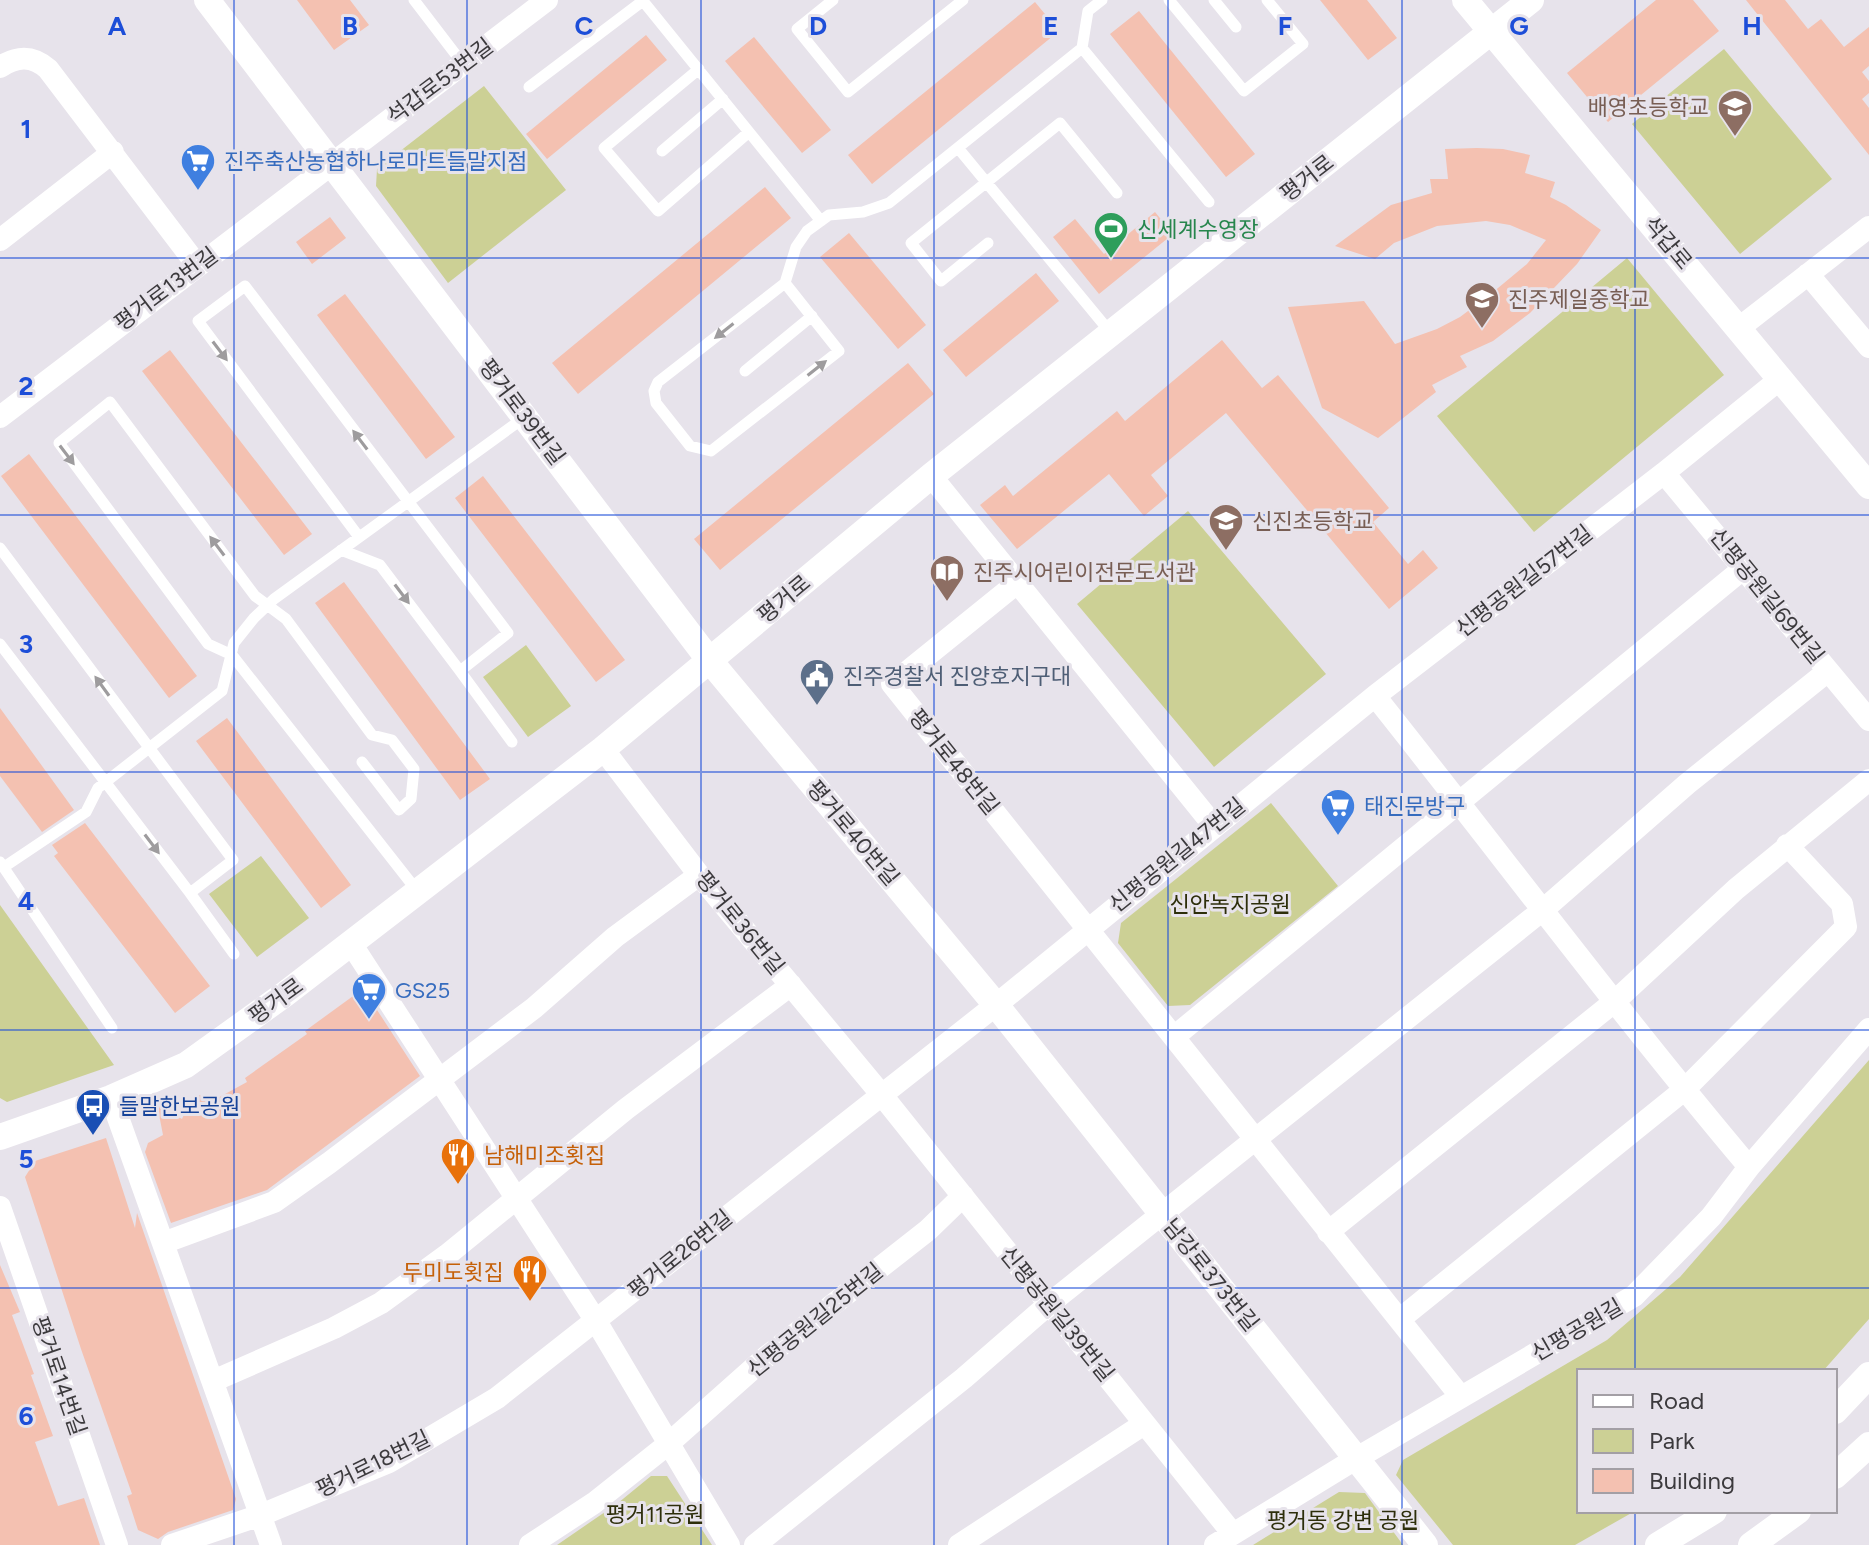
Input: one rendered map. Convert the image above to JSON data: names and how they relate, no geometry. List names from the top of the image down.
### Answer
{
  "streets": {
    "street": [
      "석갑로53번길",
      "평거로",
      "석갑로",
      "평거로13번길",
      "평거로39번길",
      "신평공원길57번길",
      "신평공원길69번길",
      "평거로48번길",
      "평거로40번길",
      "신평공원길47번길",
      "평거로36번길",
      "평거로26번길",
      "남강로373번길",
      "신평공원길39번길",
      "신평공원길25번길",
      "신평공원길",
      "평거로14번길",
      "평거로18번길"
    ]
  },
  "crossings": [
    ["석갑로53번길", "평거로13번길"],
    ["석갑로53번길", "평거로39번길"],
    ["평거로", "석갑로"],
    ["평거로", "평거로39번길"],
    ["평거로", "평거로40번길"],
    ["평거로", "평거로36번길"],
    ["석갑로", "신평공원길57번길"],
    ["평거로13번길", "평거로39번길"],
    ["평거로39번길", "평거로40번길"],
    ["신평공원길57번길", "신평공원길69번길"],
    ["신평공원길57번길", "신평공원길47번길"],
    ["평거로48번길", "신평공원길47번길"],
    ["평거로48번길", "평거로26번길"],
    ["평거로40번길", "평거로26번길"],
    ["평거로40번길", "남강로373번길"],
    ["신평공원길47번길", "평거로26번길"],
    ["신평공원길47번길", "신평공원길"],
    ["평거로36번길", "평거로26번길"],
    ["평거로36번길", "신평공원길39번길"],
    ["평거로26번길", "남강로373번길"],
    ["평거로26번길", "신평공원길39번길"],
    ["평거로26번길", "평거로18번길"],
    ["남강로373번길", "신평공원길"],
    ["신평공원길39번길", "신평공원길25번길"],
    ["신평공원길39번길", "신평공원길"]
  ],
  "parks": ["신안녹지공원", "평거11공원", "평거동 강변 공원"],
  "places": {
    "school or university": ["배영초등학교", "진주제일중학교", "신진초등학교"],
    "supermarket": ["진주축산농협하나로마트들말지점", "태진문방구", "GS25"],
    "sports": ["신세계수영장"],
    "library": ["진주시어린이전문도서관"],
    "public building": ["진주경찰서 진양호지구대"],
    "bus stop": ["들말한보공원"],
    "restaurant": ["남해미조횟집", "두미도횟집"]
  },
  "legend": ["Road", "Park", "Building"],
  "grid": {
    "columns": [
      "A",
      "B",
      "C",
      "D",
      "E",
      "F",
      "G",
      "H"
    ],
    "rows": [
      "1",
      "2",
      "3",
      "4",
      "5",
      "6"
    ]
  }
}
